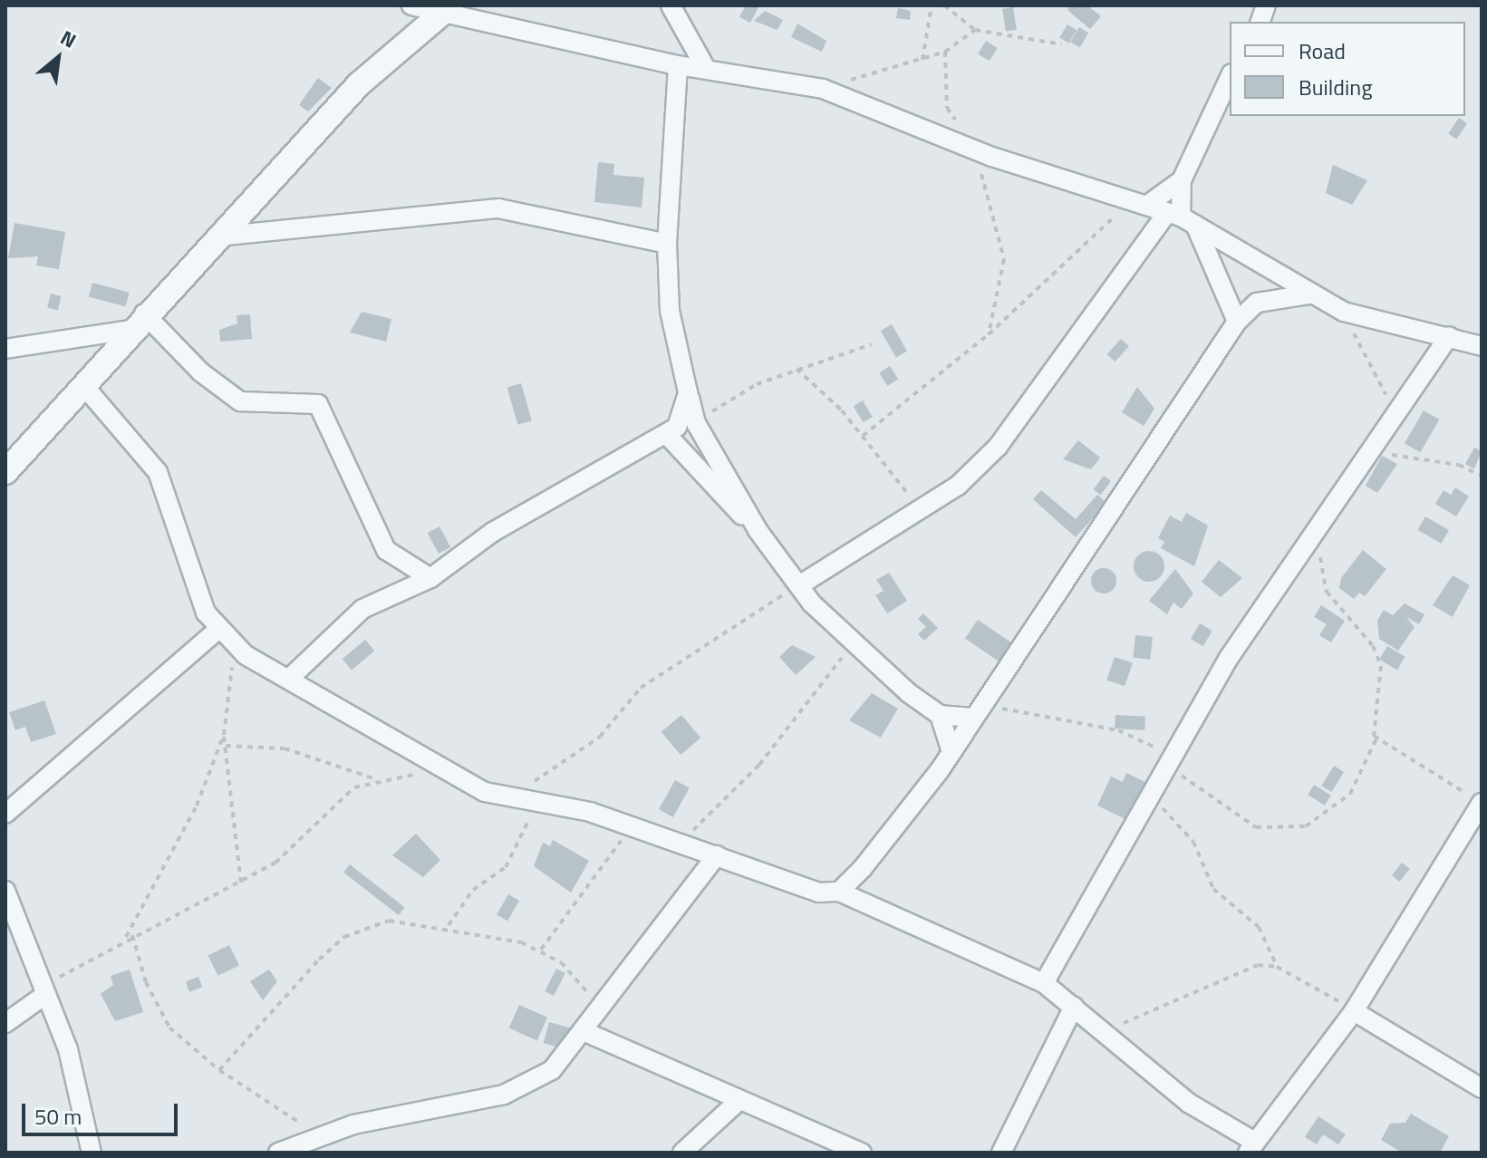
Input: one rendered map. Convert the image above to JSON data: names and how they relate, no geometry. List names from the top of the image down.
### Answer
{
  "legend": ["Road", "Building"],
  "scale_bar": "50 m",
  "north": "top right"
}
